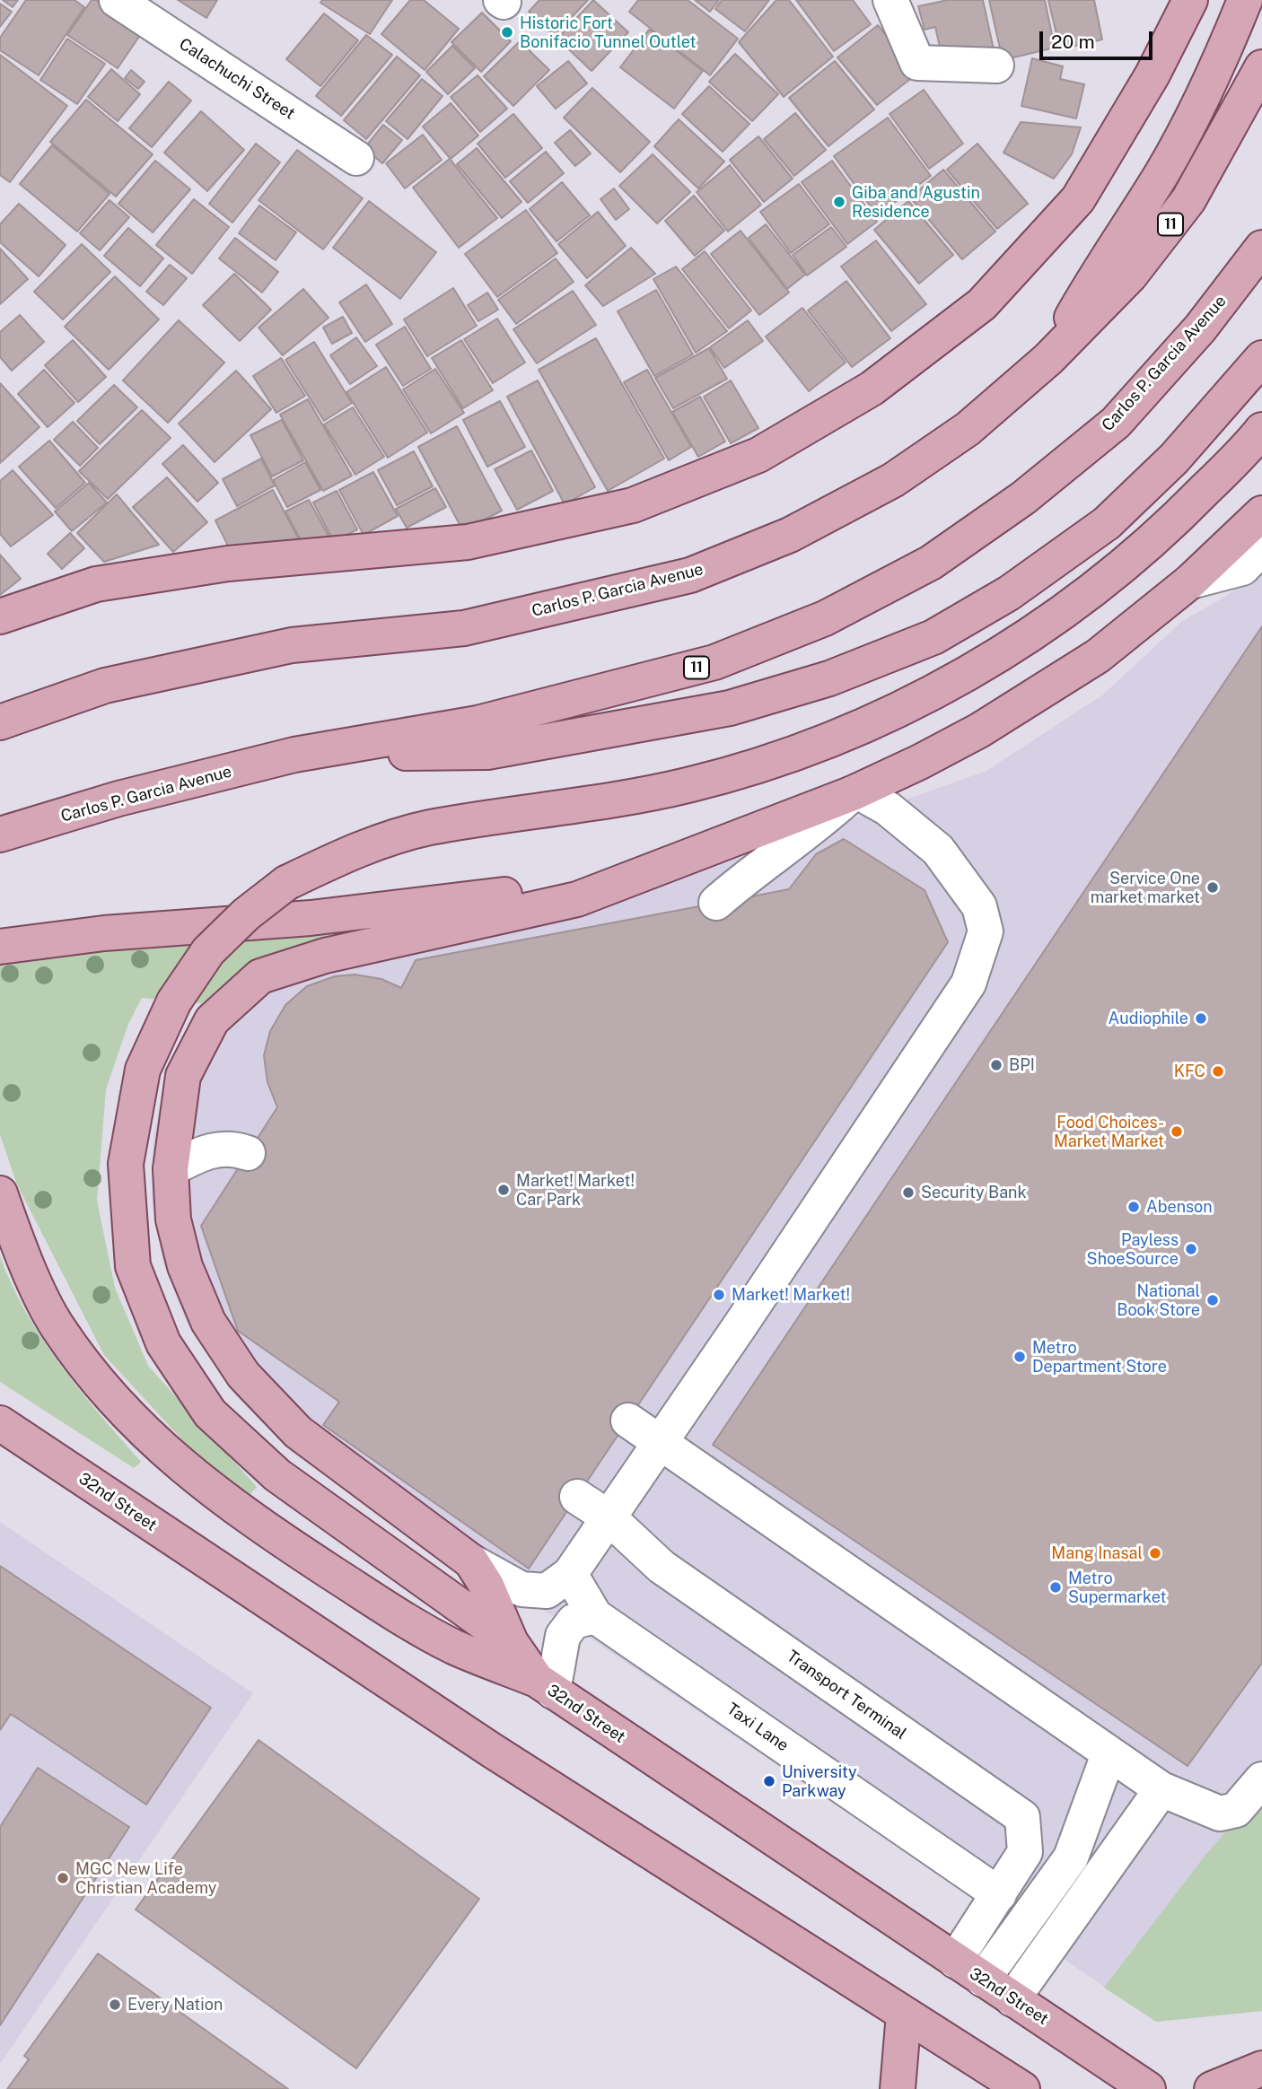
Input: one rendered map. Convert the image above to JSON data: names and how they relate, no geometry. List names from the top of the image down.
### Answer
{
  "streets": {
    "main road": ["11", "Carlos P. Garcia Avenue", "32nd Street"],
    "street": ["Calachuchi Street", "Transport Terminal", "Taxi Lane"]
  },
  "crossings": [
    ["Transport Terminal", "Taxi Lane"]
  ],
  "places": [
    "Historic Fort Bonifacio Tunnel Outlet",
    "Giba and Agustin Residence",
    "Service One market market",
    "Audiophile",
    "BPI",
    "KFC",
    "Food Choices- Market Market",
    "Market! Market! Car Park",
    "Security Bank",
    "Abenson",
    "Payless ShoeSource",
    "Market! Market!",
    "National Book Store",
    "Metro Department Store",
    "Mang Inasal",
    "Metro Supermarket",
    "University Parkway",
    "MGC New Life Christian Academy",
    "Every Nation"
  ],
  "scale_bar": "20 m"
}
